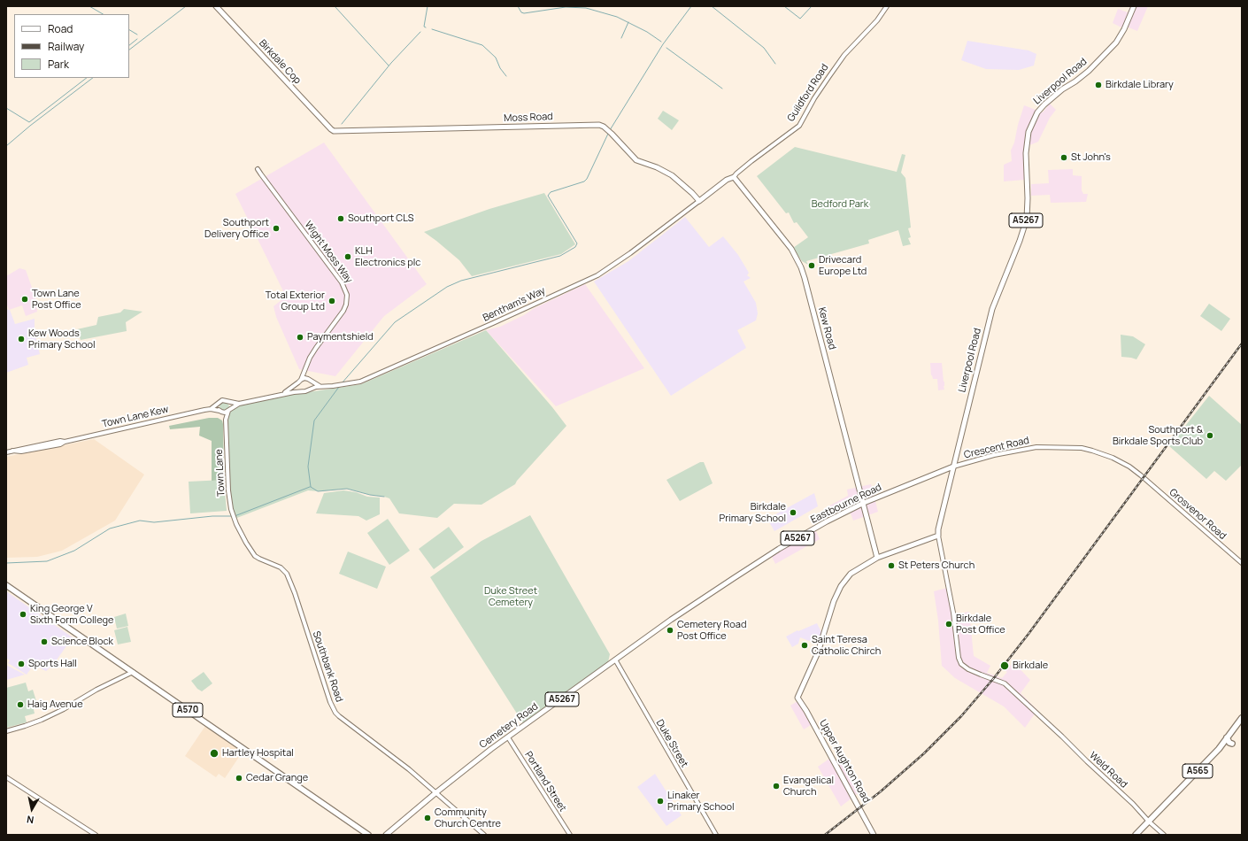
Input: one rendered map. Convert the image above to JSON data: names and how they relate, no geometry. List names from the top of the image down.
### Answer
{
  "streets": {
    "highway": ["A570", "A565"],
    "main road": [
      "Birkdale Cop",
      "Liverpool Road",
      "Guildford Road",
      "Moss Road",
      "A5267",
      "Kew Road",
      "Eastbourne Road",
      "Cemetery Road",
      "Upper Aughton Road"
    ],
    "street": [
      "Wight Moss Way",
      "Bentham's Way",
      "Town Lane Kew",
      "Crescent Road",
      "Town Lane",
      "Grosvenor Road",
      "Southbank Road",
      "Duke Street",
      "Weld Road",
      "Portland Street"
    ]
  },
  "crossings": [
    ["Birkdale Cop", "Moss Road"],
    ["Liverpool Road", "Crescent Road"],
    ["Liverpool Road", "Eastbourne Road"],
    ["Liverpool Road", "Weld Road"],
    ["Guildford Road", "Moss Road"],
    ["Guildford Road", "Bentham's Way"],
    ["Guildford Road", "Kew Road"],
    ["Moss Road", "Bentham's Way"],
    ["Wight Moss Way", "Bentham's Way"],
    ["Kew Road", "Eastbourne Road"],
    ["Kew Road", "Upper Aughton Road"],
    ["Town Lane Kew", "Town Lane"],
    ["Crescent Road", "Eastbourne Road"],
    ["Crescent Road", "Grosvenor Road"],
    ["Town Lane", "Southbank Road"],
    ["Eastbourne Road", "Cemetery Road"],
    ["Southbank Road", "Cemetery Road"],
    ["Cemetery Road", "Duke Street"],
    ["Cemetery Road", "Portland Street"],
    ["Weld Road", "A565"]
  ],
  "parks": ["Bedford Park", "Duke Street Cemetery"],
  "places": [
    "Birkdale Library",
    "St John's",
    "Southport CLS",
    "Southport Delivery Office",
    "KLH Electronics plc",
    "Drivecard Europe Ltd",
    "Town Lane Post Office",
    "Total Exterior Group Ltd",
    "Paymentshield",
    "Kew Woods Primary School",
    "Southport & Birkdale Sports Club",
    "Birkdale Primary School",
    "St Peters Church",
    "King George V Sixth Form College",
    "Birkdale Post Office",
    "Cemetery Road Post Office",
    "Science Block",
    "Saint Teresa Catholic Chirch",
    "Sports Hall",
    "Birkdale",
    "Haig Avenue",
    "Hartley Hospital",
    "Cedar Grange",
    "Evangelical Church",
    "Linaker Primary School",
    "Community Church Centre"
  ],
  "legend": ["Road", "Railway", "Park"],
  "north": "bottom"
}
